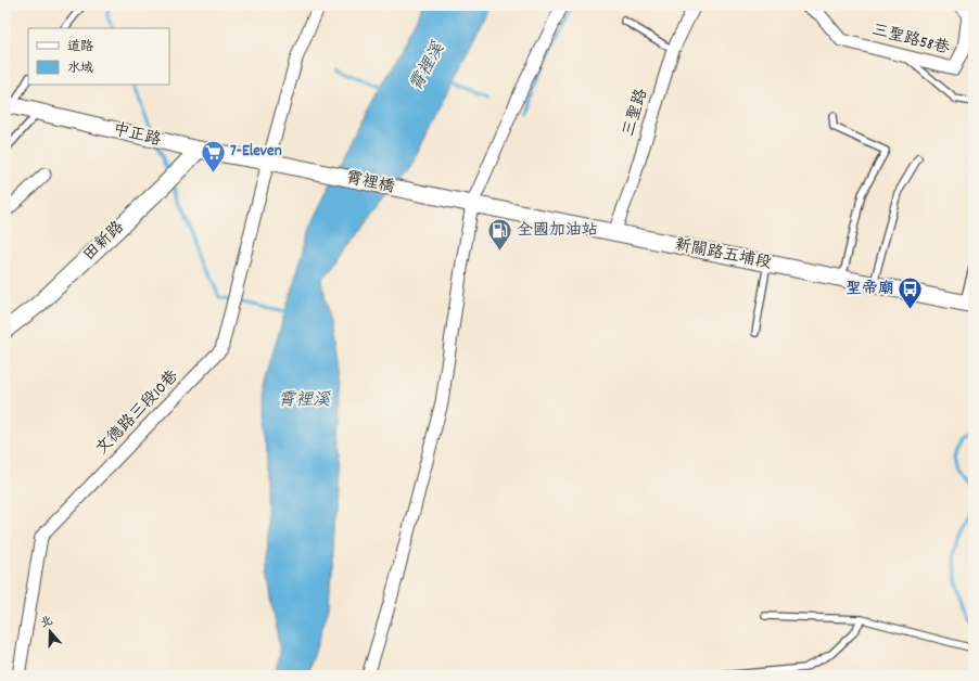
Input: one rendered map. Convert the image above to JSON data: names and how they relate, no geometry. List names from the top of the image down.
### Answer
{
  "streets": {
    "main road": [
      "中正路",
      "霄裡橋",
      "田新路",
      "新關路五埔段"
    ],
    "street": ["三聖路58巷", "三聖路", "文德路三段10巷"]
  },
  "crossings": [
    ["三聖路", "新關路五埔段"],
    ["中正路", "霄裡橋"],
    ["中正路", "田新路"],
    ["中正路", "文德路三段10巷"],
    ["霄裡橋", "新關路五埔段"],
    ["霄裡橋", "文德路三段10巷"]
  ],
  "water": ["霄裡溪"],
  "places": {
    "supermarket": ["7-Eleven"],
    "fuel station": ["全國加油站"],
    "bus stop": ["聖帝廟"]
  },
  "legend": ["道路", "水域"],
  "north": "top"
}
